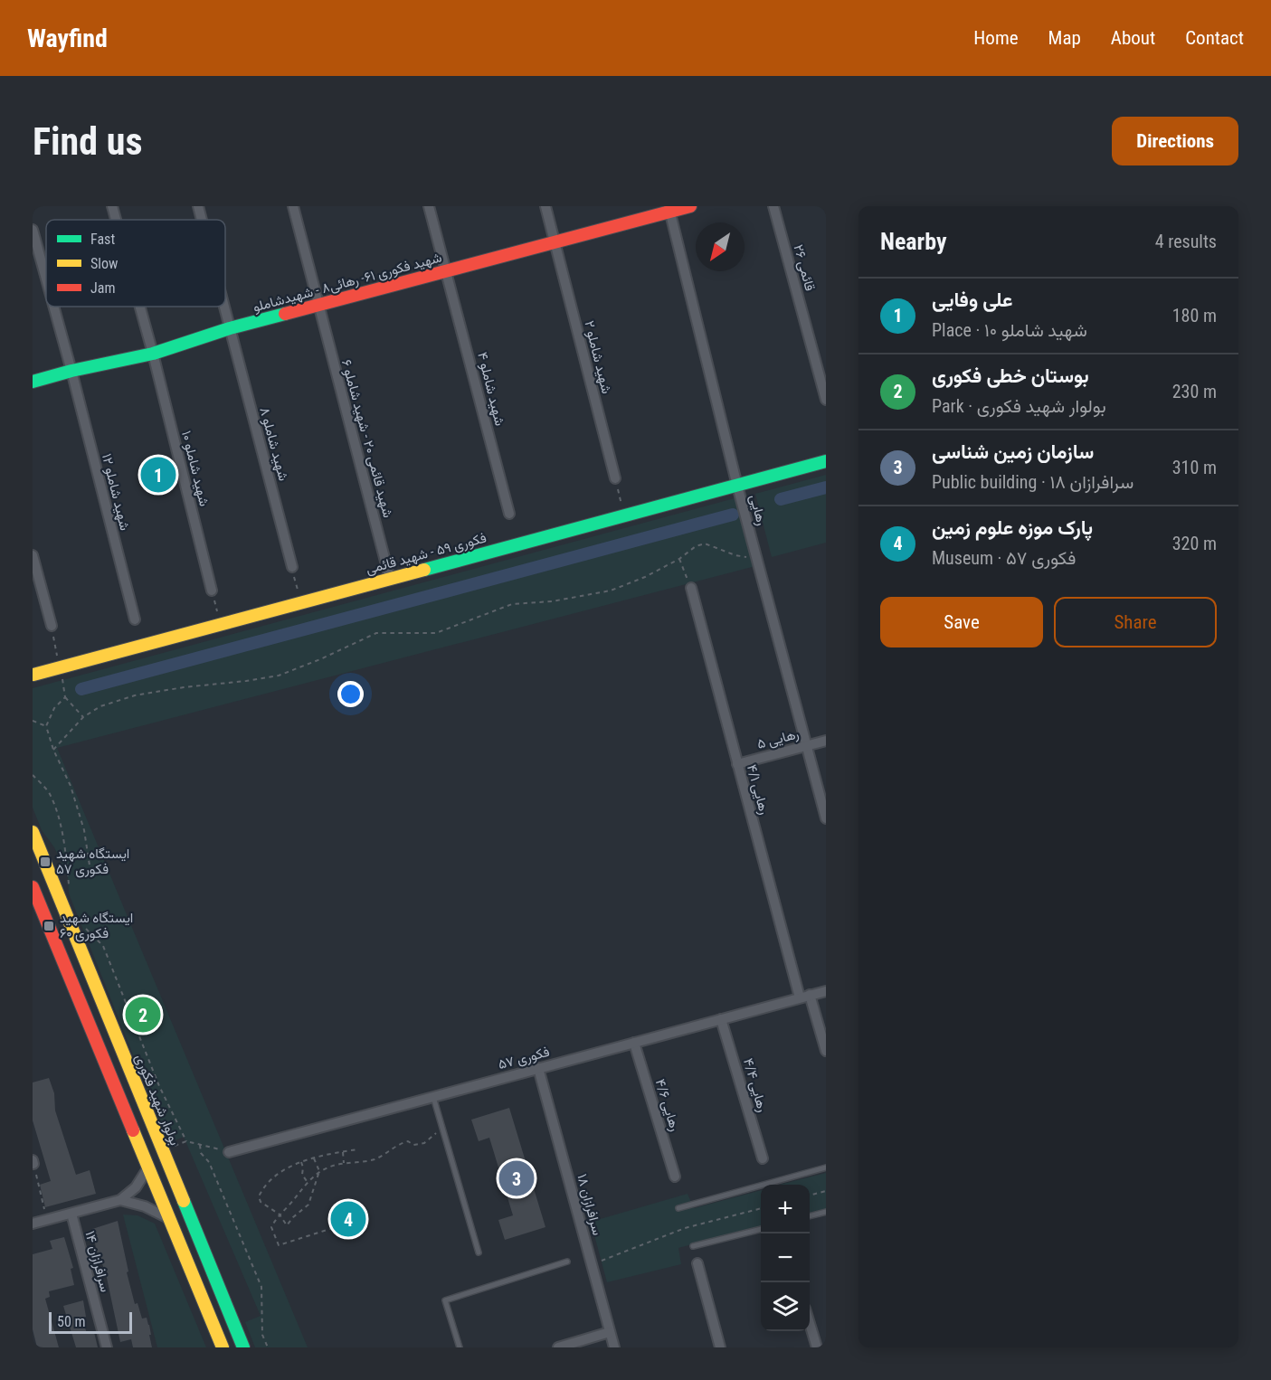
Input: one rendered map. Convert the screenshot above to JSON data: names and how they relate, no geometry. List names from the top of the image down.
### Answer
{
  "streets": {
    "street": [
      "قائمی ۲۶",
      "شهید فکوری ۶۱- رهائی۸ - شهیدشاملو",
      "شهید شاملو ۲",
      "شهید شاملو ۴",
      "شهید قائمی ۲۰ - شهید شاملو ۶",
      "شهید شاملو ۸",
      "شهید شاملو ۱۰",
      "شهید شاملو ۱۲",
      "رهایی",
      "فکوری ۵۹ - شهید قائمی",
      "رهایی ۵",
      "رهایی ۴/۱",
      "فکوری ۵۷",
      "رهایی ۴/۴",
      "بولوار شهید فکوری",
      "رهایی ۴/۶",
      "سرافرازان ۱۸",
      "سرافرازان ۱۴"
    ]
  },
  "crossings": [
    ["شهید فکوری ۶۱- رهائی۸ - شهیدشاملو", "شهید شاملو ۲"],
    ["شهید فکوری ۶۱- رهائی۸ - شهیدشاملو", "شهید شاملو ۴"],
    ["شهید فکوری ۶۱- رهائی۸ - شهیدشاملو", "شهید قائمی ۲۰ - شهید شاملو ۶"],
    ["شهید فکوری ۶۱- رهائی۸ - شهیدشاملو", "شهید شاملو ۸"],
    ["شهید فکوری ۶۱- رهائی۸ - شهیدشاملو", "شهید شاملو ۱۰"],
    ["شهید فکوری ۶۱- رهائی۸ - شهیدشاملو", "شهید شاملو ۱۲"],
    ["شهید فکوری ۶۱- رهائی۸ - شهیدشاملو", "رهایی"],
    ["شهید قائمی ۲۰ - شهید شاملو ۶", "فکوری ۵۹ - شهید قائمی"],
    ["رهایی", "فکوری ۵۹ - شهید قائمی"],
    ["رهایی", "رهایی ۵"],
    ["رهایی ۵", "رهایی ۴/۱"],
    ["رهایی ۴/۱", "فکوری ۵۷"],
    ["فکوری ۵۷", "رهایی ۴/۴"],
    ["فکوری ۵۷", "رهایی ۴/۶"],
    ["فکوری ۵۷", "سرافرازان ۱۸"]
  ],
  "places": {
    "transit": ["ایستگاه شهید فکوری ۵۷", "ایستگاه شهید فکوری ۶۰"]
  },
  "legend": ["Fast", "Slow", "Jam"],
  "scale_bar": "50 m",
  "north": "bottom left",
  "page": {
    "header": "Wayfind",
    "nav": [
      "Home",
      "Map",
      "About",
      "Contact"
    ],
    "buttons": [
      "Directions",
      ["Save", "Share"]
    ],
    "title": "Find us",
    "heading": ["Nearby", "4 results"],
    "list": [
      {
        "mark": "1",
        "name": "علی وفایی",
        "note": "Place · شهید شاملو ۱۰",
        "value": "180 m"
      },
      {
        "mark": "2",
        "name": "بوستان خطی فکوری",
        "note": "Park · بولوار شهید فکوری",
        "value": "230 m"
      },
      {
        "mark": "3",
        "name": "سازمان زمین شناسی",
        "note": "Public building · سرافرازان ۱۸",
        "value": "310 m"
      },
      {
        "mark": "4",
        "name": "پارک موزه علوم زمین",
        "note": "Museum · فکوری ۵۷",
        "value": "320 m"
      }
    ],
    "pins": [
      "1",
      "2",
      "3",
      "4"
    ],
    "map_buttons": ["+", "−"],
    "scale": "50 m"
  }
}
